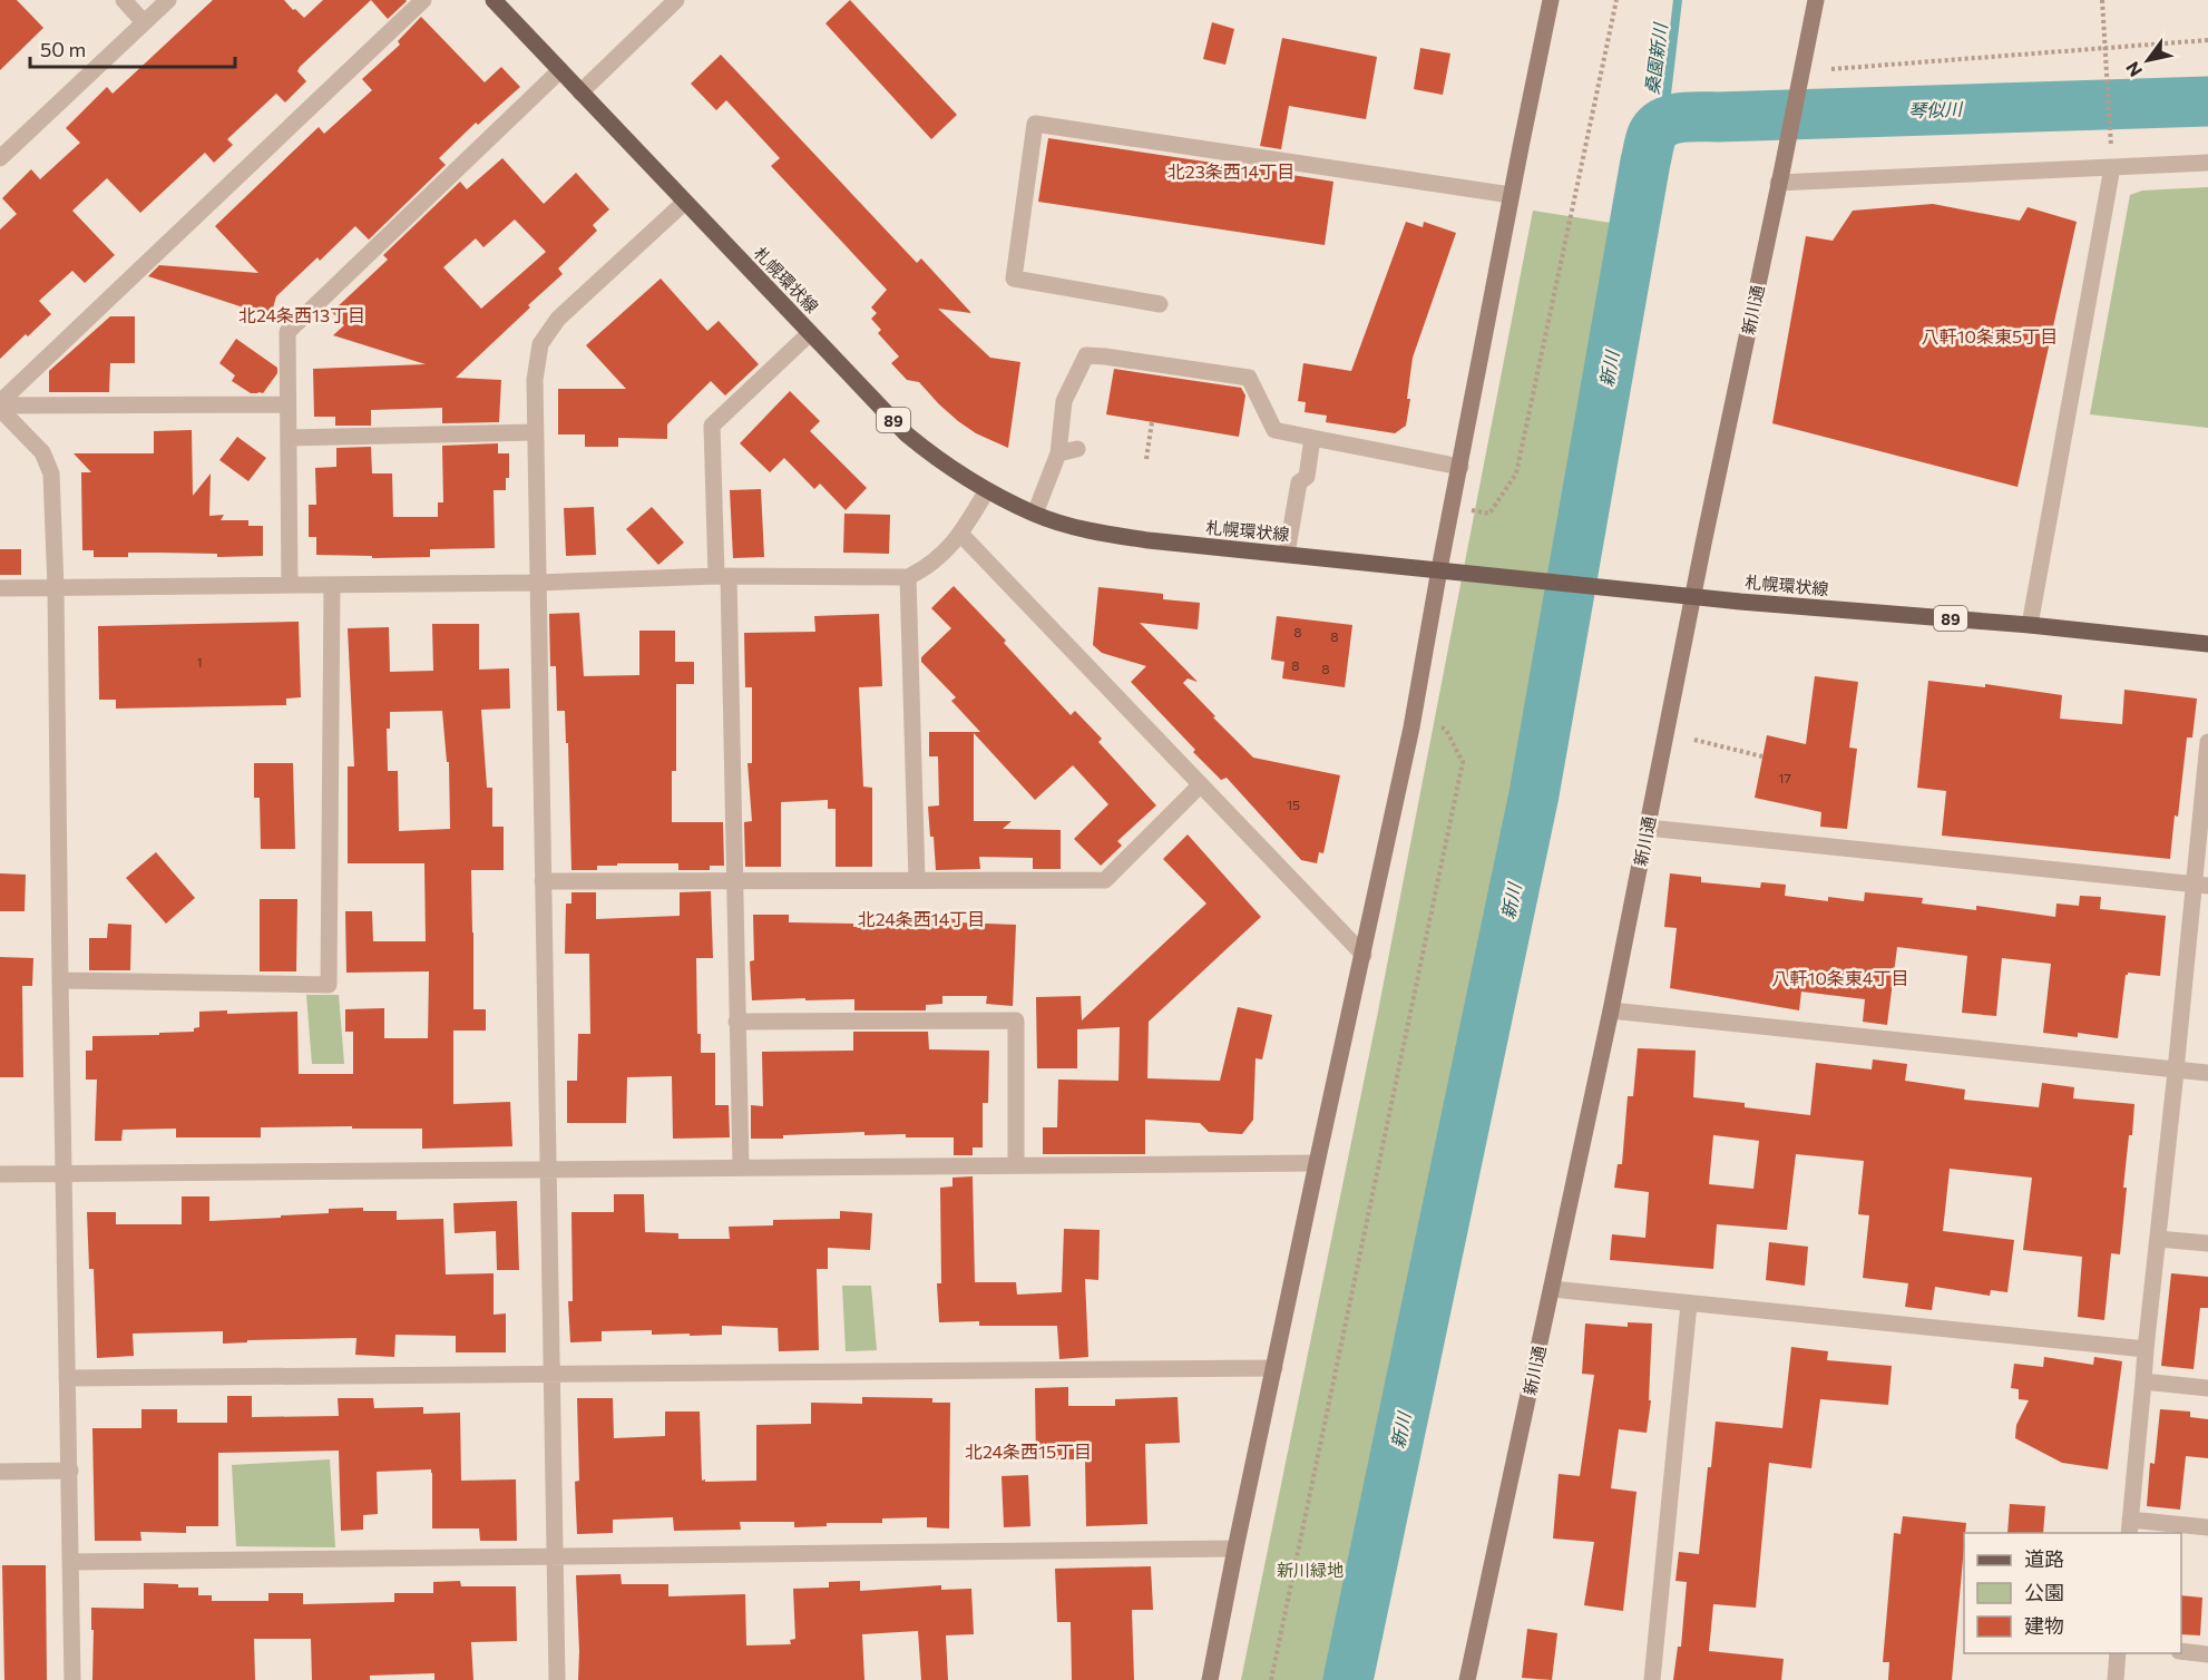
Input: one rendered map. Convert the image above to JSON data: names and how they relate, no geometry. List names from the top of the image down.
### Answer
{
  "streets": {
    "main road": ["札幌環状線", "89"],
    "street": ["新川通"]
  },
  "crossings": [
    ["札幌環状線", "新川通"]
  ],
  "districts": [
    "北23条西14丁目",
    "北24条西13丁目",
    "八軒10条東5丁目",
    "北24条西14丁目",
    "八軒10条東4丁目",
    "北24条西15丁目"
  ],
  "water": ["桑園新川", "琴似川", "新川"],
  "parks": ["新川緑地"],
  "house_numbers": [
    "8",
    "8",
    "1",
    "8",
    "8",
    "17",
    "15"
  ],
  "legend": ["道路", "公園", "建物"],
  "scale_bar": "50 m",
  "north": "bottom left"
}
